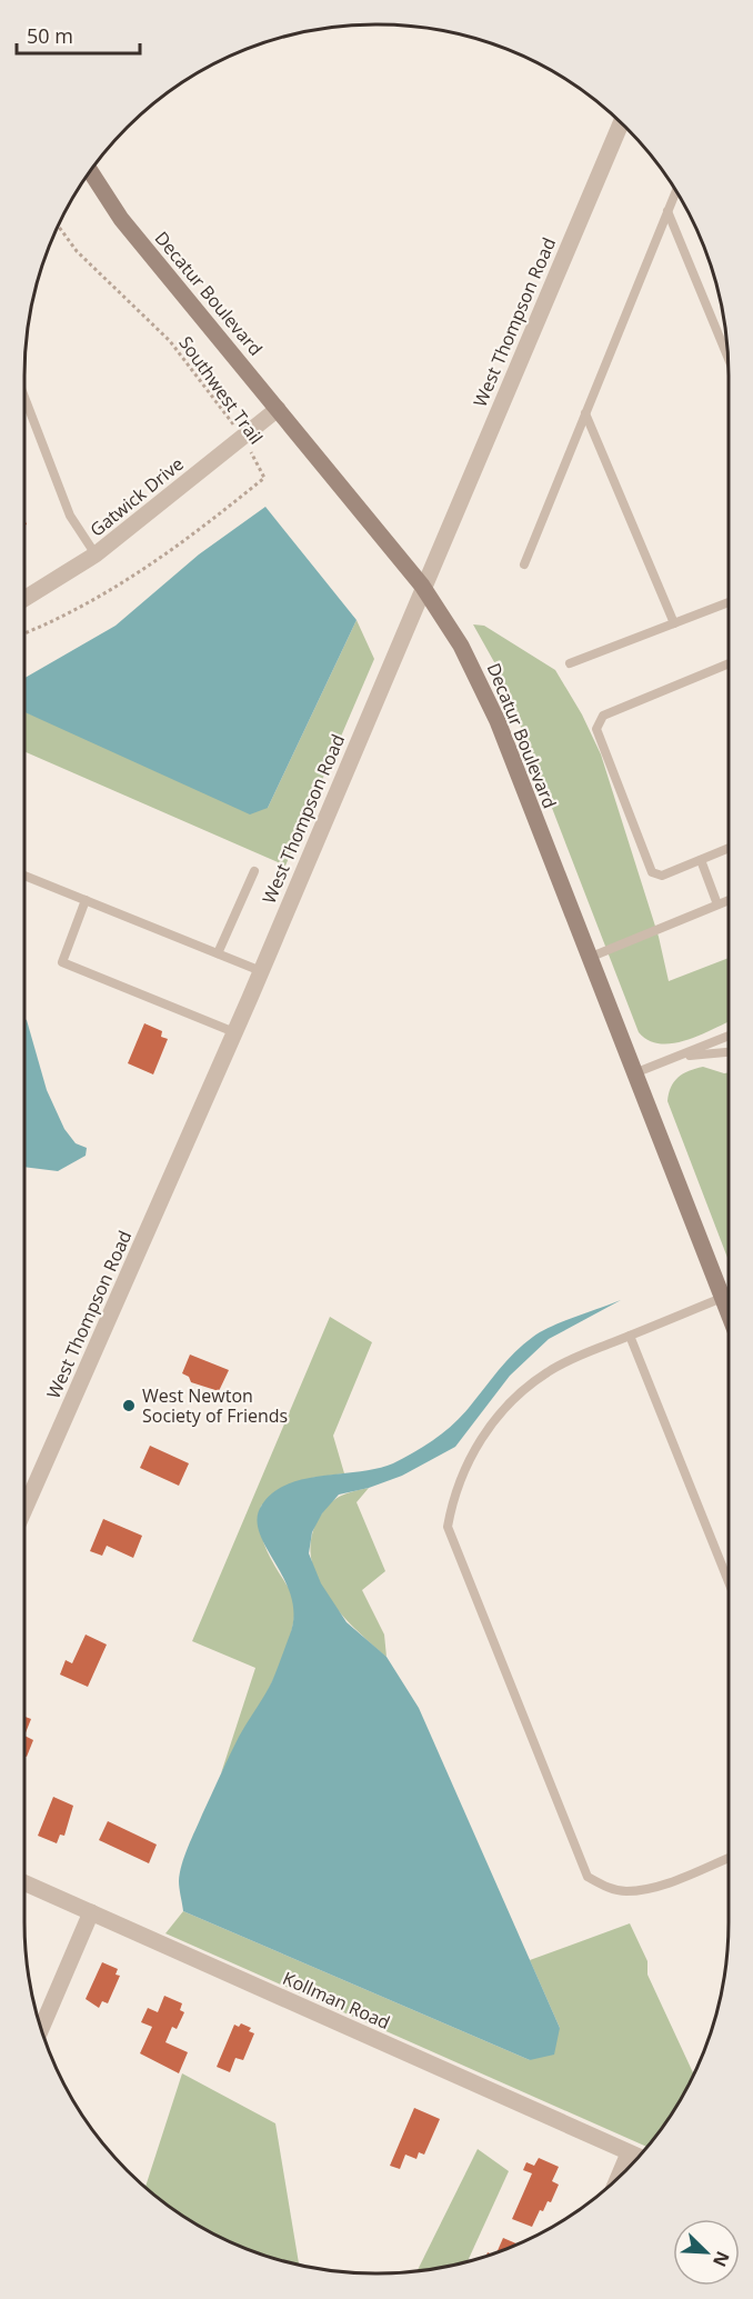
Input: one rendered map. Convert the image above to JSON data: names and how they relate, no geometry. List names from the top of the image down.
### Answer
{
  "streets": {
    "street": [
      "Decatur Boulevard",
      "West Thompson Road",
      "Gatwick Drive",
      "Kollman Road"
    ],
    "path": ["Southwest Trail"]
  },
  "crossings": [
    ["Decatur Boulevard", "West Thompson Road"],
    ["Decatur Boulevard", "Gatwick Drive"],
    ["Southwest Trail", "Gatwick Drive"]
  ],
  "places": ["West Newton Society of Friends"],
  "scale_bar": "50 m",
  "north": "bottom right"
}
